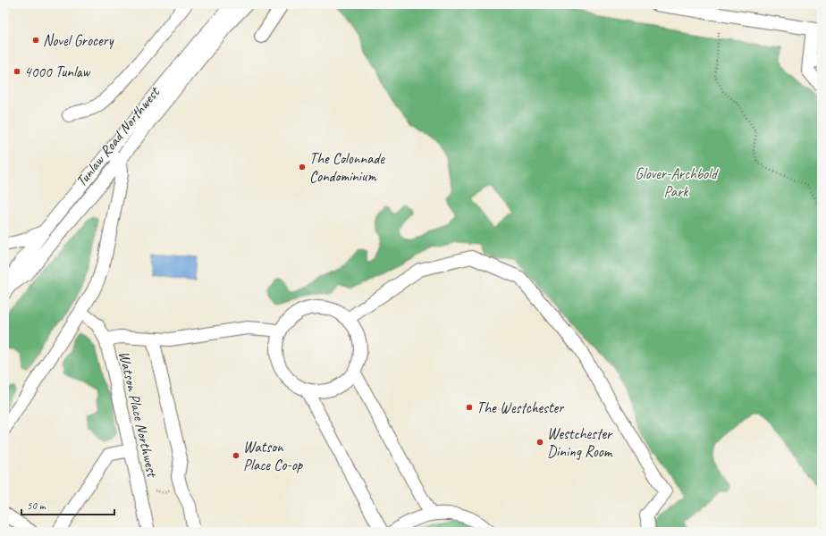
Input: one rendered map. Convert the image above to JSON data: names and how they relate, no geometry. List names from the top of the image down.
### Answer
{
  "streets": {
    "street": ["Tunlaw Road Northwest", "Watson Place Northwest"]
  },
  "parks": ["Glover-Archbold Park"],
  "places": [
    "Novel Grocery",
    "4000 Tunlaw",
    "The Colonnade Condominium",
    "The Westchester",
    "Westchester Dining Room",
    "Watson Place Co-op"
  ],
  "scale_bar": "50 m"
}
